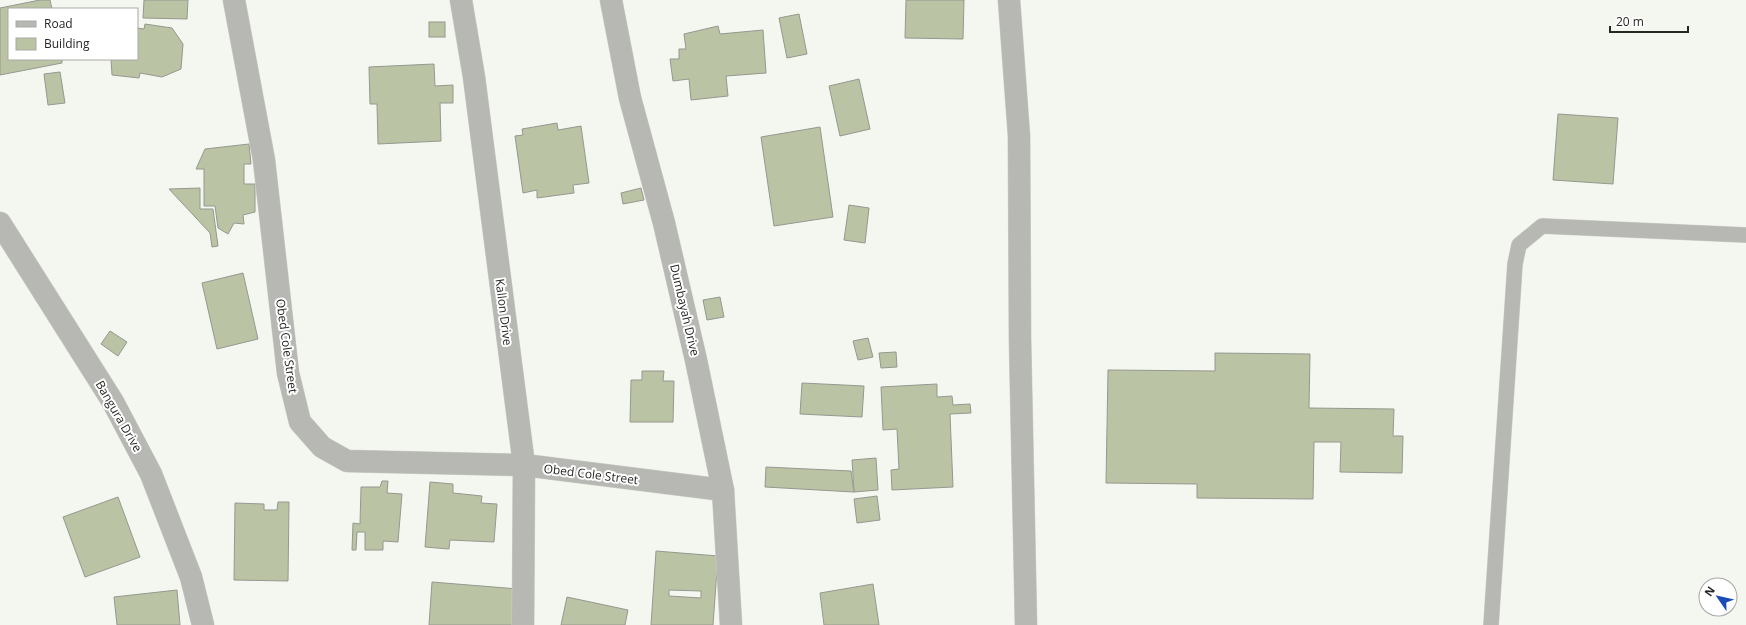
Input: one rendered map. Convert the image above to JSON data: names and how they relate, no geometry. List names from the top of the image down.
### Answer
{
  "streets": {
    "street": [
      "Dumbayah Drive",
      "Kallon Drive",
      "Obed Cole Street",
      "Bangura Drive"
    ]
  },
  "crossings": [
    ["Dumbayah Drive", "Obed Cole Street"],
    ["Kallon Drive", "Obed Cole Street"]
  ],
  "legend": ["Road", "Building"],
  "scale_bar": "20 m",
  "north": "top left"
}
